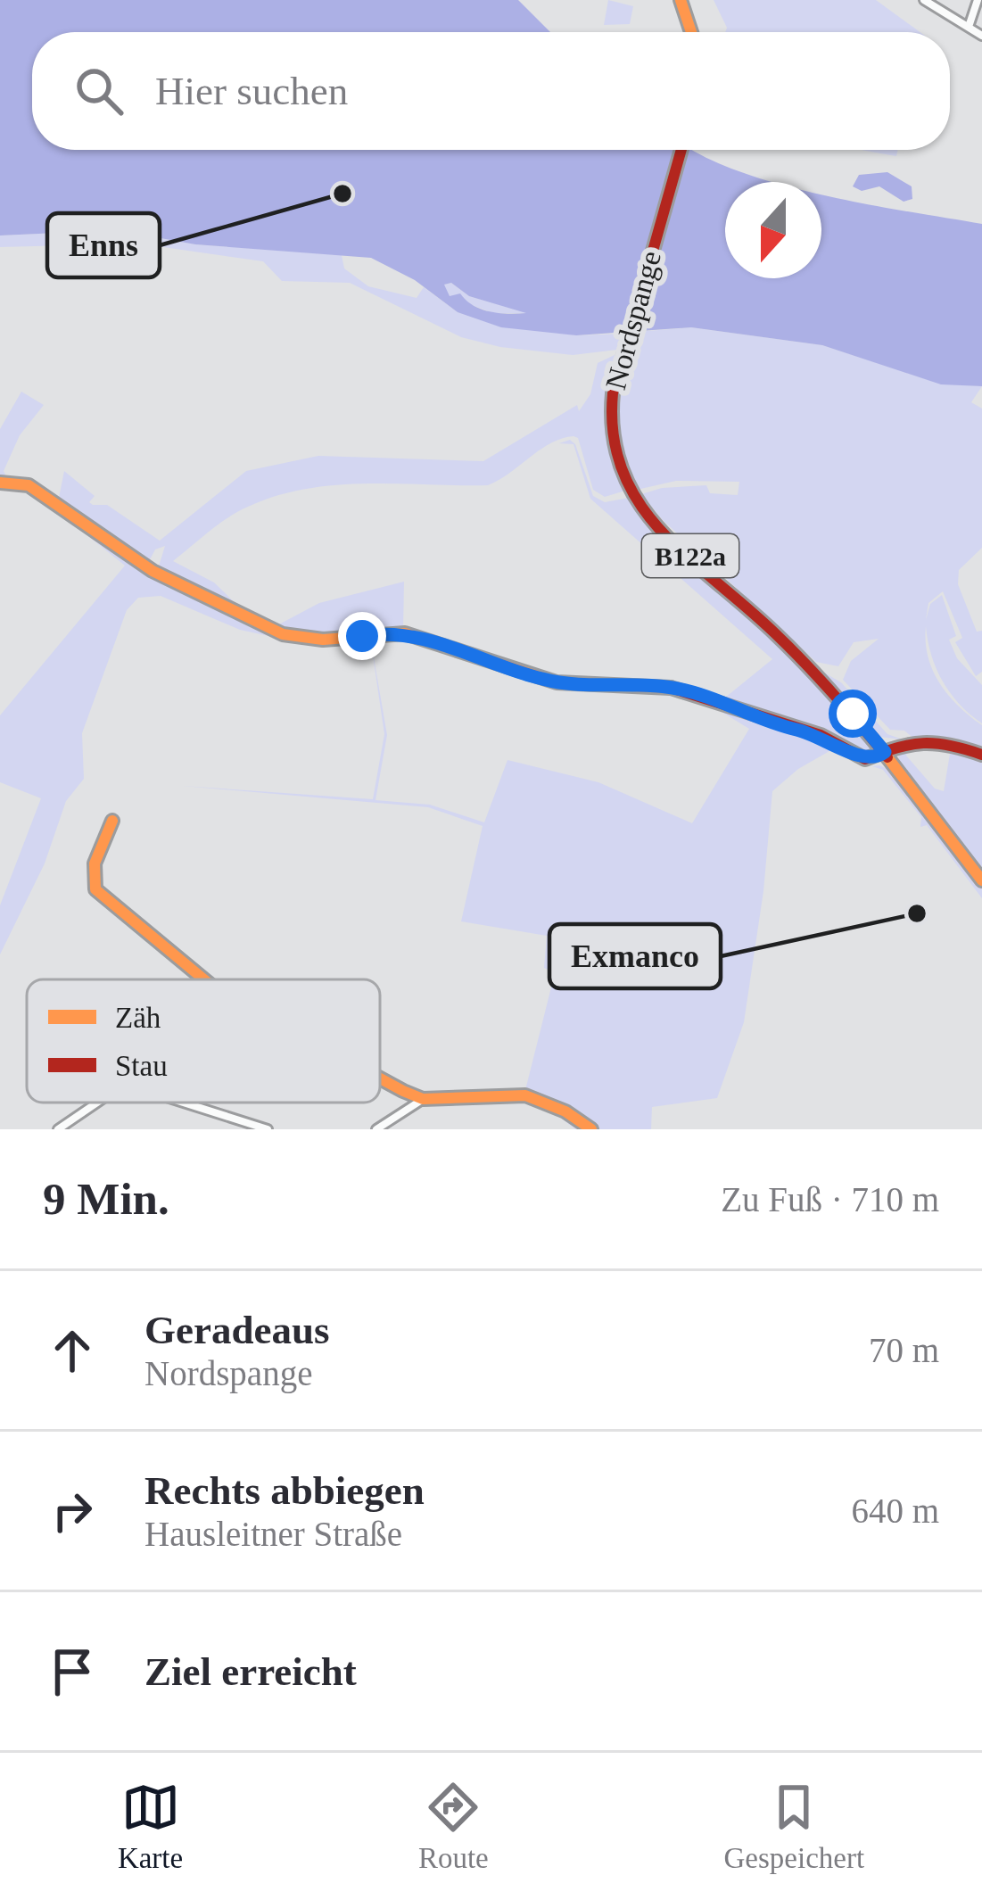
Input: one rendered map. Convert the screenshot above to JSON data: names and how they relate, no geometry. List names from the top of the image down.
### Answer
{
  "streets": {
    "street": ["Nordspange", "B122a"]
  },
  "places": ["Enns", "Exmanco"],
  "legend": ["Zäh", "Stau"],
  "north": "bottom",
  "page": {
    "search": "Hier suchen",
    "heading": ["9 Min.", "Zu Fuß · 710 m"],
    "list": [
      ["Geradeaus", "Nordspange", "70 m"],
      ["Rechts abbiegen", "Hausleitner Straße", "640 m"],
      "Ziel erreicht"
    ],
    "nav": ["Karte", "Route", "Gespeichert"]
  }
}
